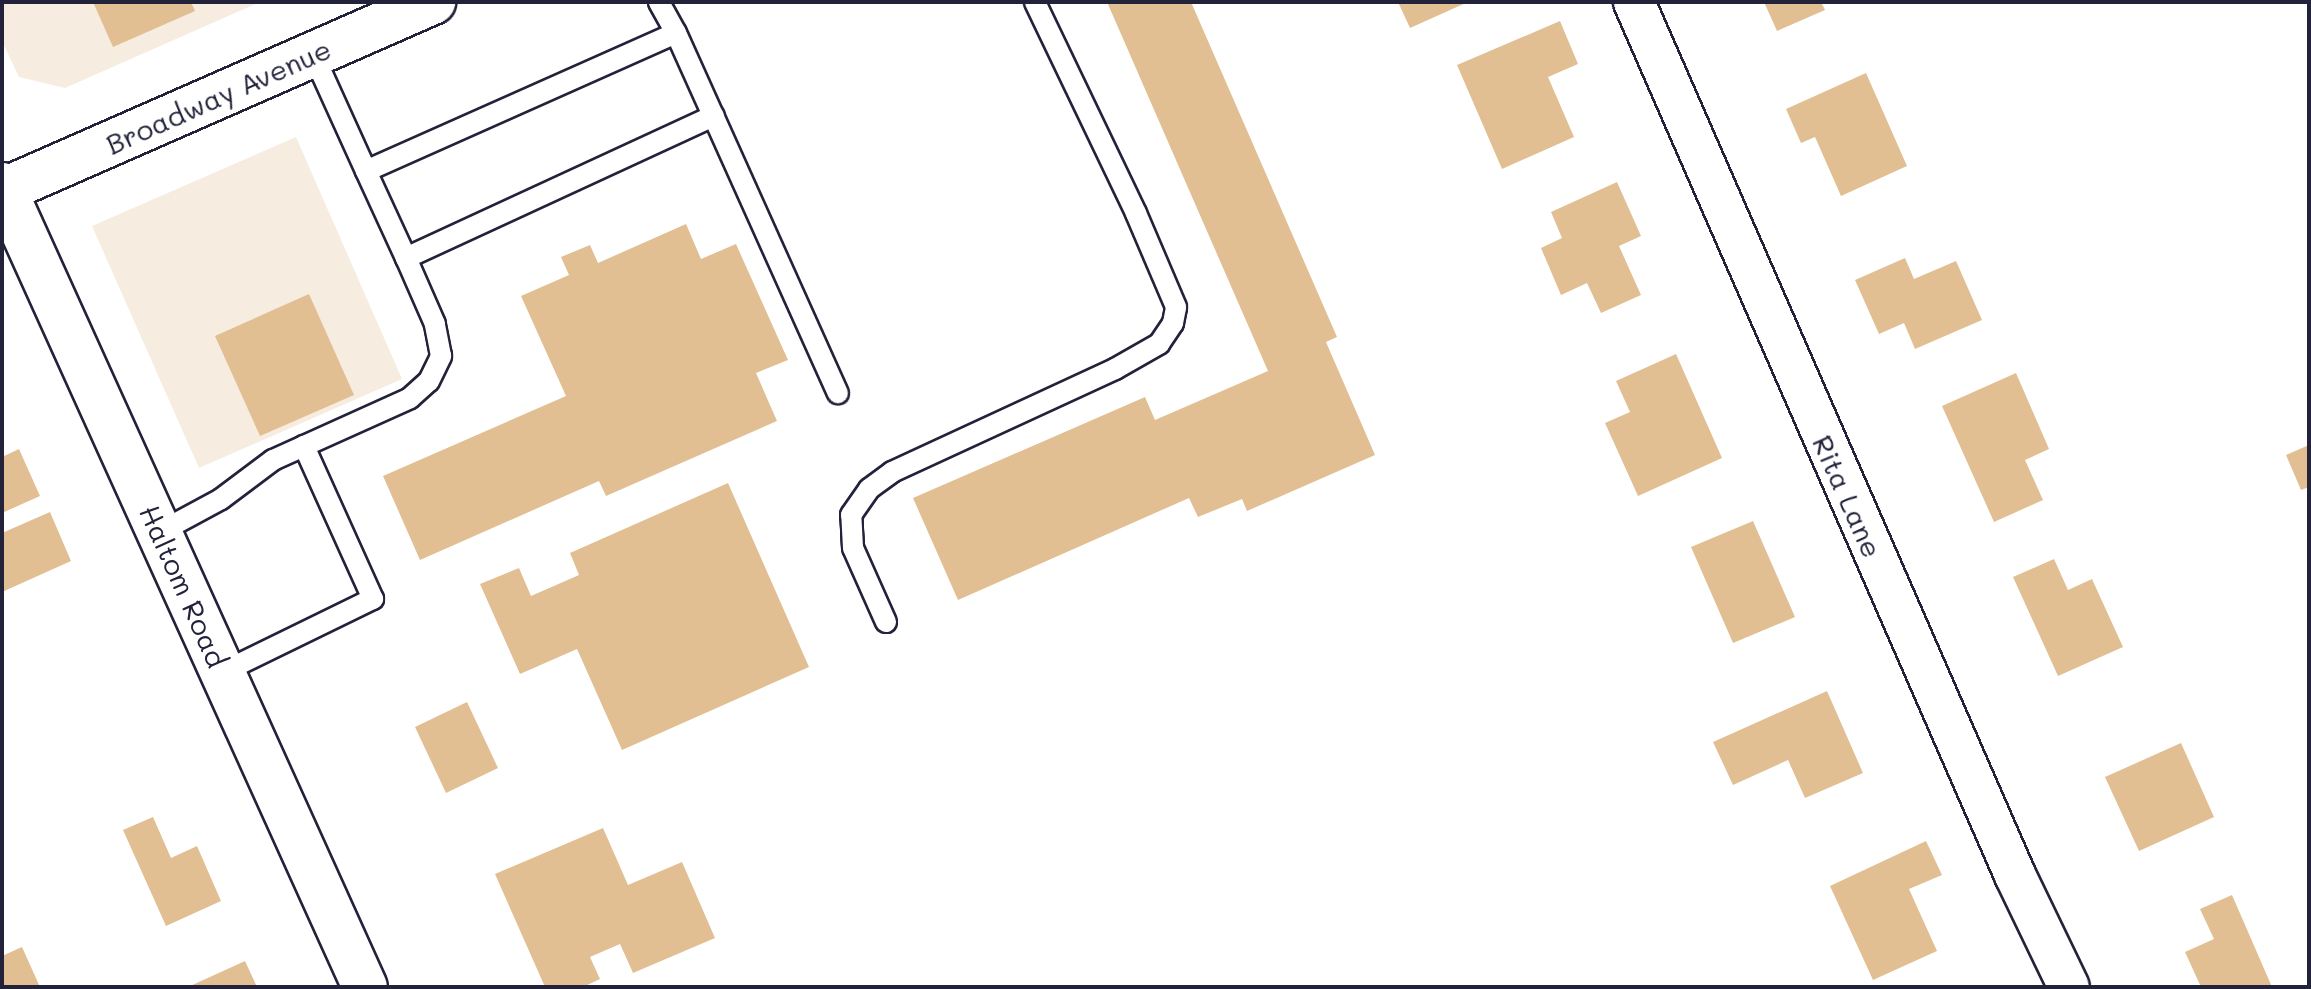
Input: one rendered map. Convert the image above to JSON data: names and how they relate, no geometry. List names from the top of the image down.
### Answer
{
  "streets": {
    "main road": ["Broadway Avenue", "Haltom Road"],
    "street": ["Rita Lane"]
  },
  "crossings": [
    ["Broadway Avenue", "Haltom Road"]
  ]
}
